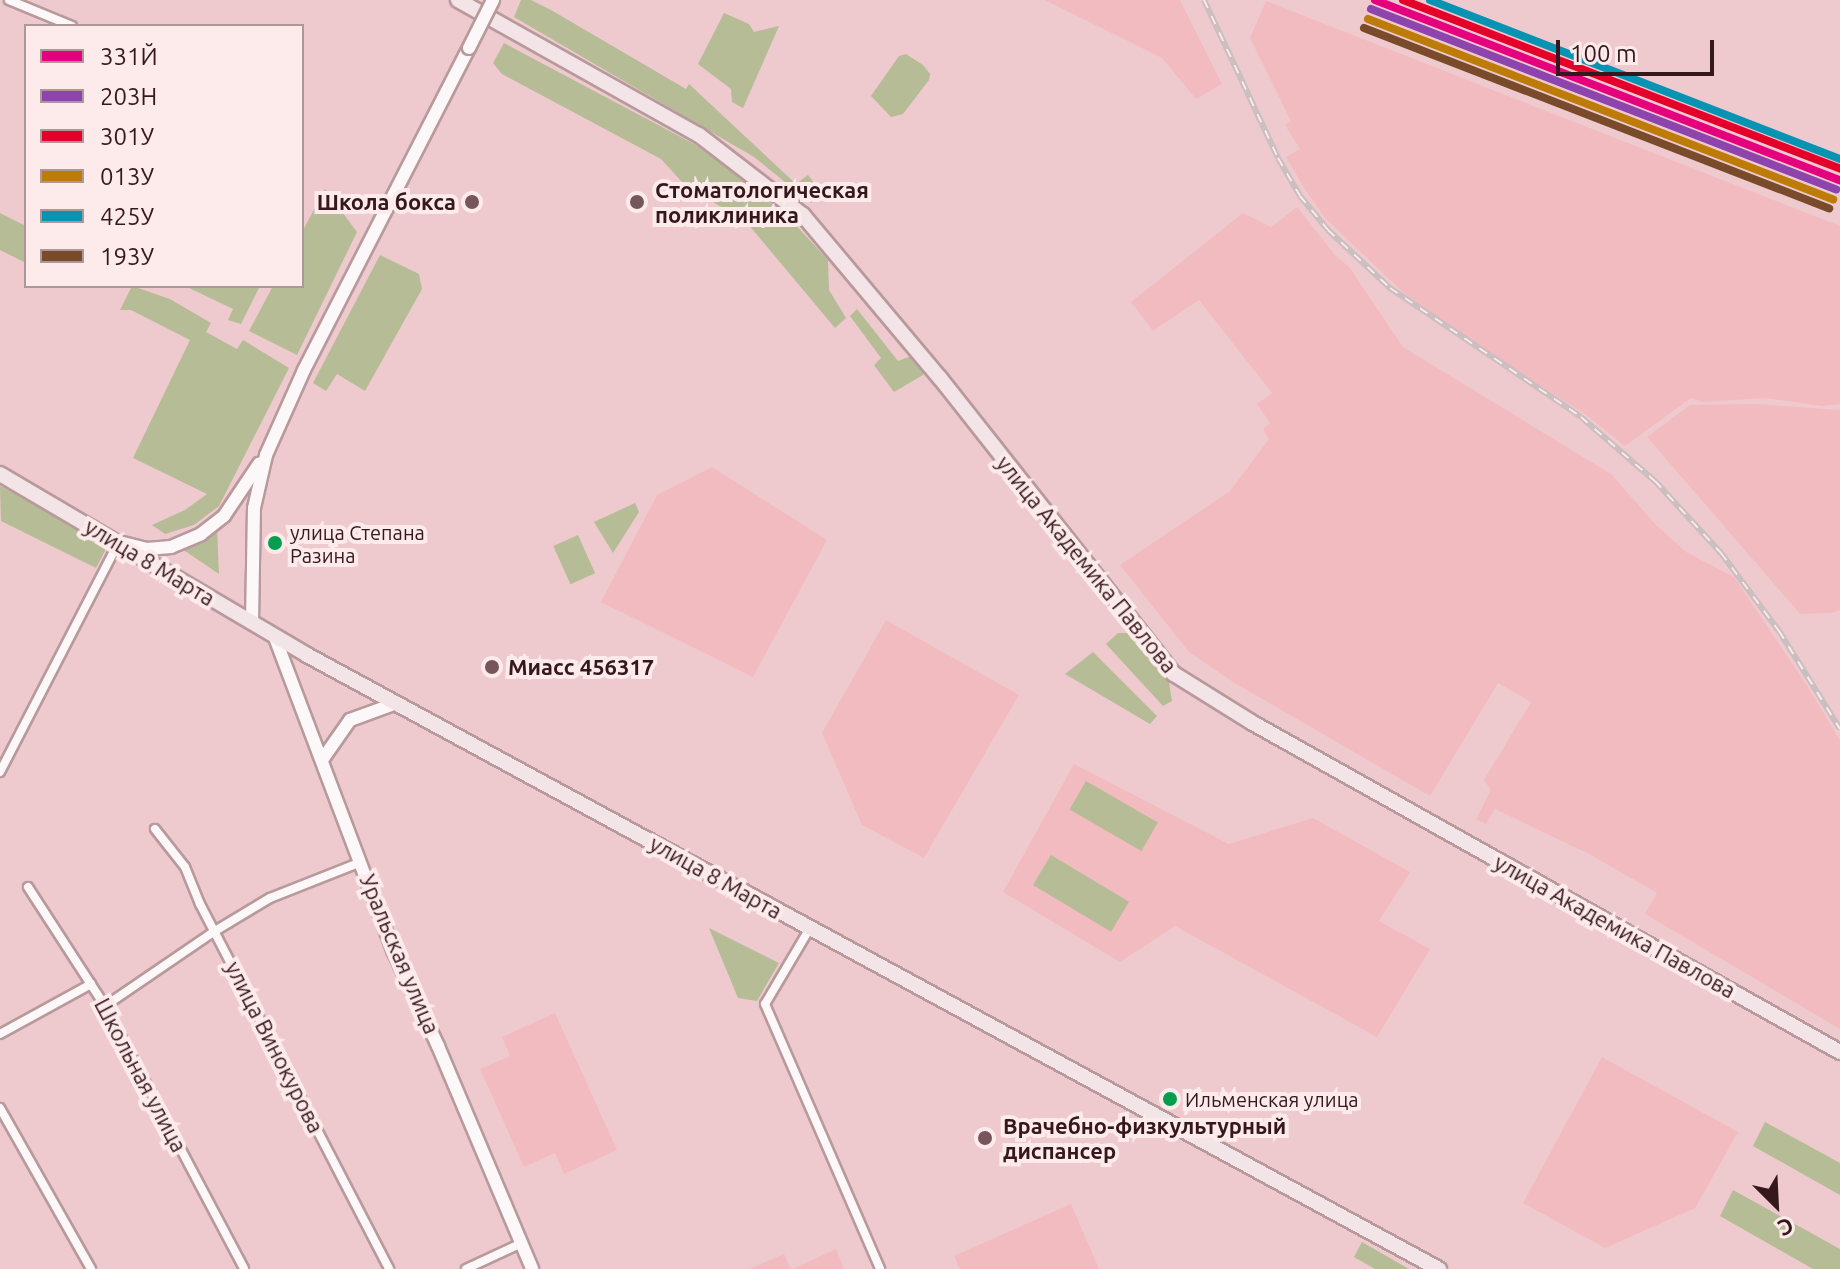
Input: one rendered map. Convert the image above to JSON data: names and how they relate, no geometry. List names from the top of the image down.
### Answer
{
  "streets": {
    "main road": ["улица 8 Марта", "улица Академика Павлова", "Уральская улица"],
    "street": ["улица Винокурова", "Школьная улица"]
  },
  "crossings": [
    ["улица 8 Марта", "Уральская улица"]
  ],
  "places": [
    "Школа бокса",
    "Стоматологическая поликлиника",
    "улица Степана Разина",
    "Миасс 456317",
    "Ильменская улица",
    "Врачебно-физкультурный диспансер"
  ],
  "lines": [
    "transit line 331Й",
    "transit line 301У",
    "transit line 425У",
    "transit line 203Н",
    "transit line 013У",
    "transit line 193У"
  ],
  "legend": [
    "331Й",
    "203Н",
    "301У",
    "013У",
    "425У",
    "193У"
  ],
  "scale_bar": "100 m",
  "north": "bottom right"
}
